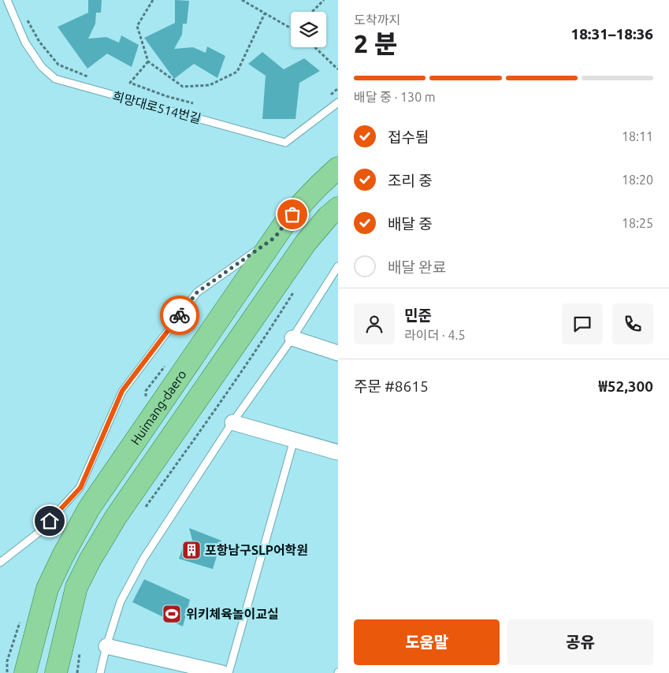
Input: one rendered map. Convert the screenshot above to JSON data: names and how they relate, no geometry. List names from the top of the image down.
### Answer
{
  "streets": {
    "main road": ["Huimang-daero"],
    "lane": ["희망대로514번길"]
  },
  "places": {
    "building": ["포항남구SLP어학원"],
    "sports": ["위키체육놀이교실"]
  },
  "page": {
    "heading": ["2 분", "도착까지", "18:31–18:36"],
    "panel": [
      "민준",
      "라이더 · 4.5",
      "주문 #8615",
      "₩52,300"
    ],
    "bar": "배달 중 · 130 m",
    "list": [
      ["접수됨", "18:11"],
      ["조리 중", "18:20"],
      ["배달 중", "18:25"],
      "배달 완료"
    ],
    "buttons": ["도움말", "공유"]
  }
}
